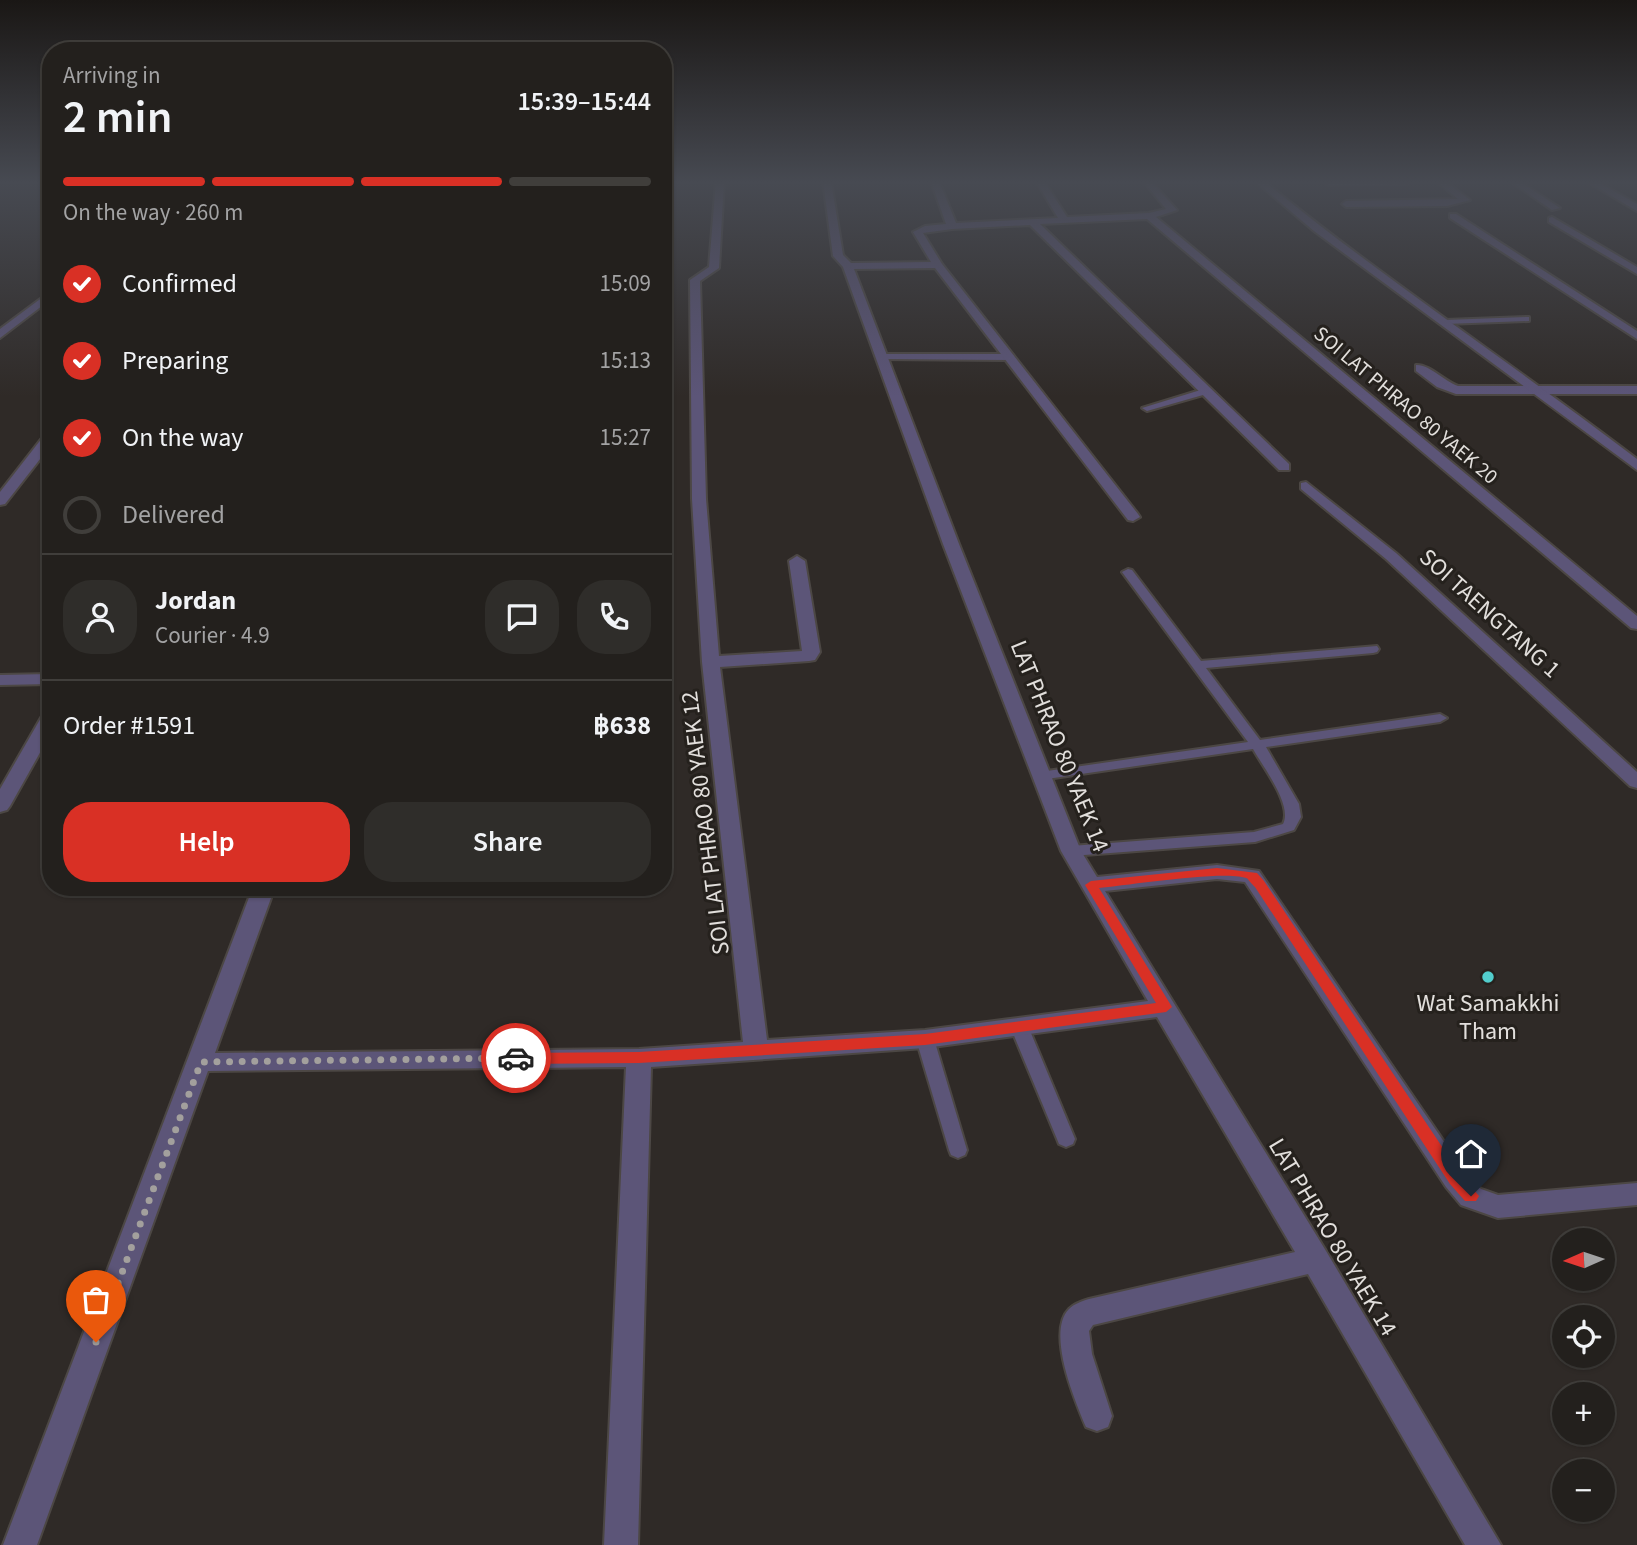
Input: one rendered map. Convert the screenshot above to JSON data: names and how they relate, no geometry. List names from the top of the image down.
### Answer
{
  "streets": {
    "street": [
      "SOI LAT PHRAO 80 YAEK 20",
      "SOI TAENGTANG 1",
      "LAT PHRAO 80 YAEK 14",
      "SOI LAT PHRAO 80 YAEK 12"
    ]
  },
  "places": ["Wat Samakkhi Tham"],
  "north": "left",
  "page": {
    "heading": ["2 min", "Arriving in", "15:39–15:44"],
    "panel": [
      "Jordan",
      "Courier · 4.9",
      "Order #1591",
      "฿638"
    ],
    "bar": "On the way · 260 m",
    "list": [
      ["Confirmed", "15:09"],
      ["Preparing", "15:13"],
      ["On the way", "15:27"],
      "Delivered"
    ],
    "buttons": ["Help", "Share"],
    "map_buttons": ["+", "−"]
  }
}
